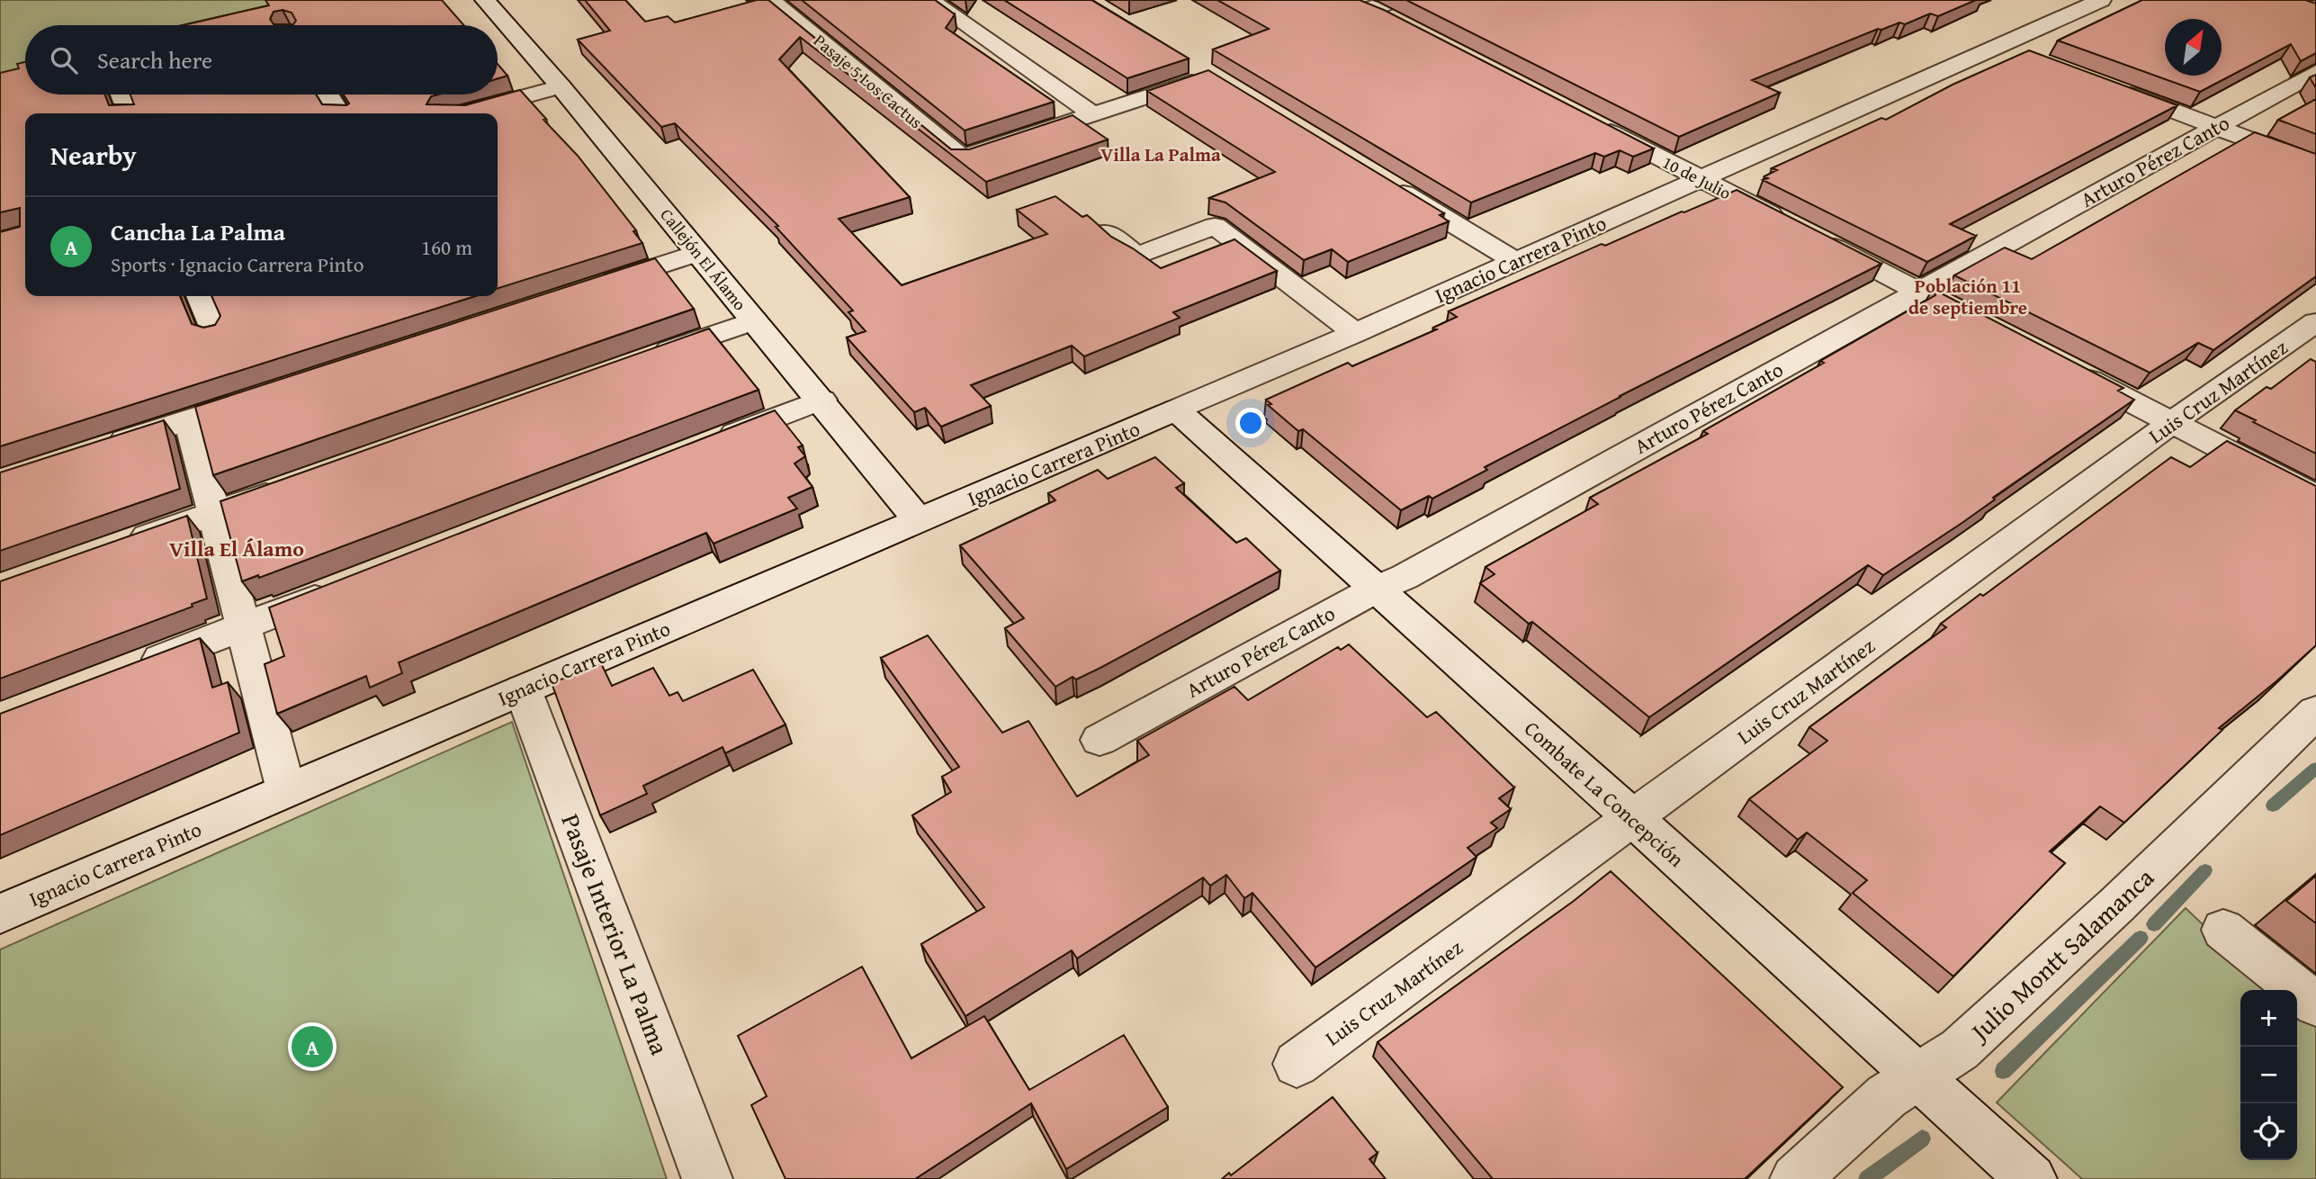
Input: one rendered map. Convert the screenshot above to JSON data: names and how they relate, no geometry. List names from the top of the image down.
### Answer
{
  "streets": {
    "street": [
      "Pasaje 5 Los Cactus",
      "Arturo Pérez Canto",
      "10 de Julio",
      "Callejón El Álamo",
      "Ignacio Carrera Pinto",
      "Luis Cruz Martínez",
      "Combate La Concepción",
      "Pasaje Interior La Palma",
      "Julio Montt Salamanca"
    ]
  },
  "crossings": [
    ["Arturo Pérez Canto", "10 de Julio"],
    ["Arturo Pérez Canto", "Combate La Concepción"],
    ["10 de Julio", "Ignacio Carrera Pinto"],
    ["Callejón El Álamo", "Ignacio Carrera Pinto"],
    ["Ignacio Carrera Pinto", "Combate La Concepción"],
    ["Ignacio Carrera Pinto", "Pasaje Interior La Palma"],
    ["Luis Cruz Martínez", "Combate La Concepción"],
    ["Combate La Concepción", "Julio Montt Salamanca"]
  ],
  "districts": ["Villa La Palma", "Población 11 de septiembre", "Villa El Álamo"],
  "north": "top right",
  "page": {
    "search": "Search here",
    "heading": "Nearby",
    "list": [
      {
        "mark": "A",
        "name": "Cancha La Palma",
        "note": "Sports · Ignacio Carrera Pinto",
        "value": "160 m"
      }
    ],
    "map_buttons": ["+", "−"],
    "pins": "A"
  }
}
